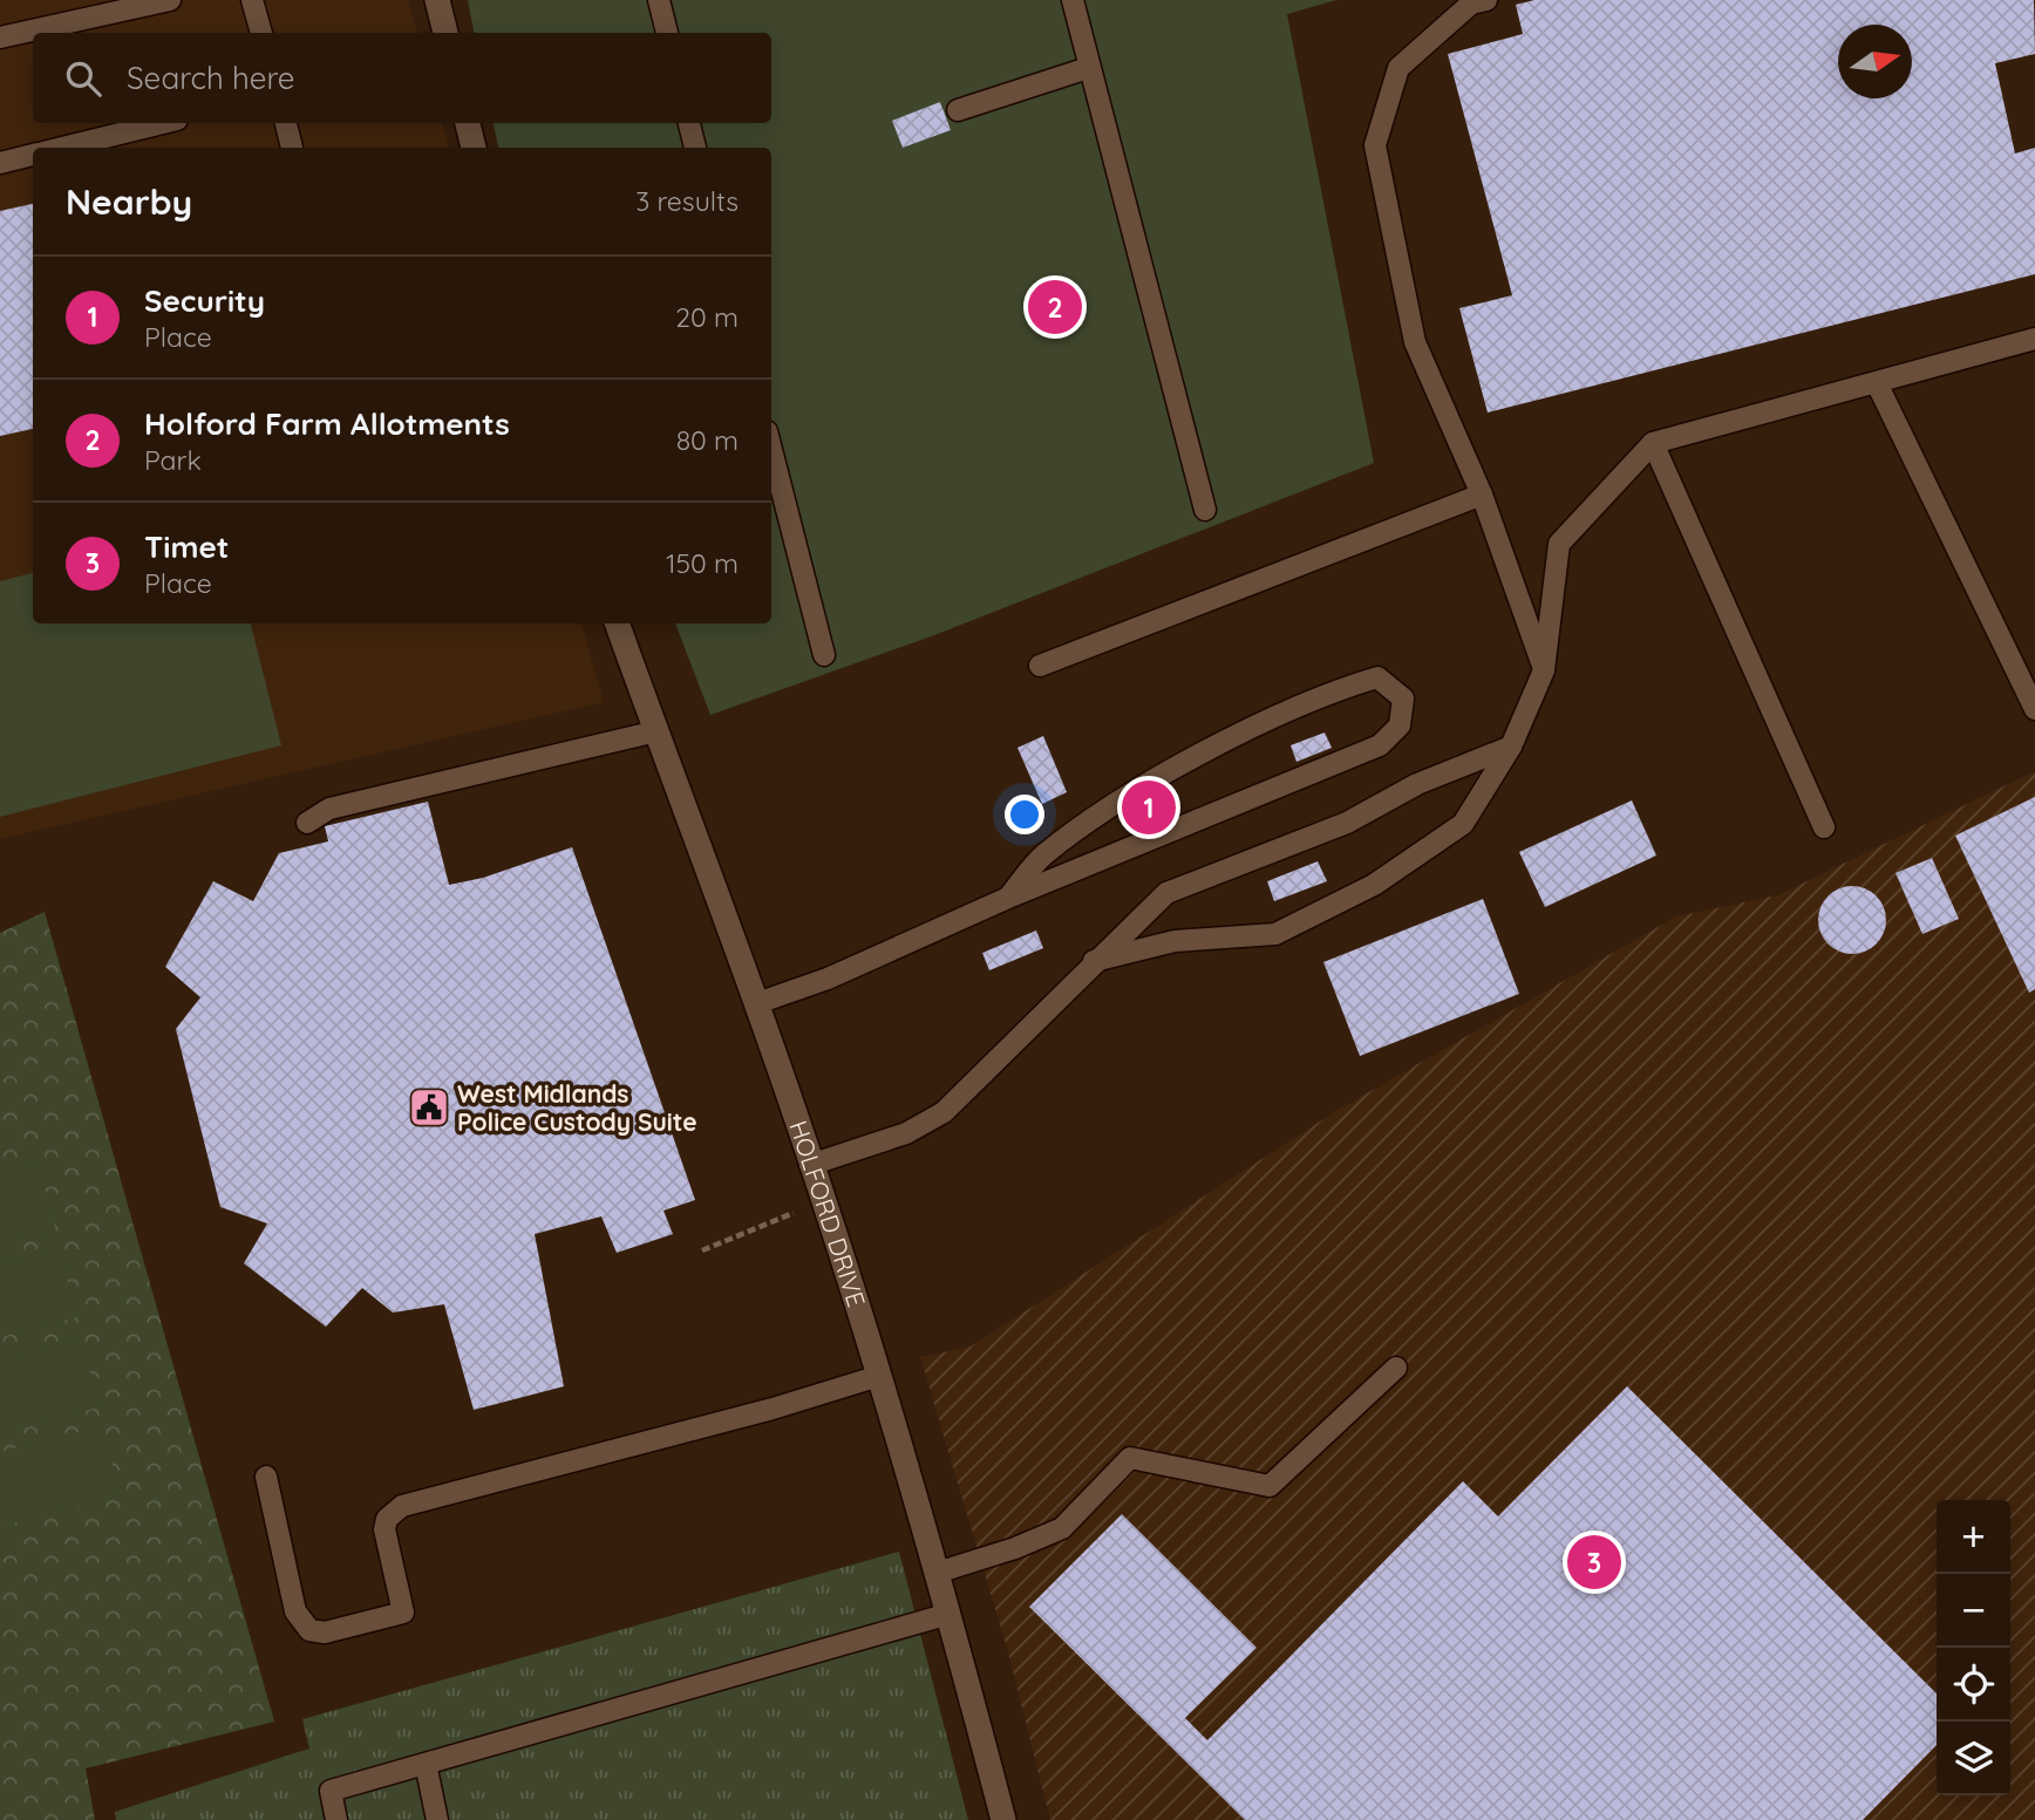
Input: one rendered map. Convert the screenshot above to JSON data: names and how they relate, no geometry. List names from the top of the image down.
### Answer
{
  "streets": {
    "street": ["HOLFORD DRIVE"]
  },
  "places": {
    "public building": ["West Midlands Police Custody Suite"]
  },
  "north": "right",
  "page": {
    "search": "Search here",
    "heading": ["Nearby", "3 results"],
    "list": [
      {
        "mark": "1",
        "name": "Security",
        "note": "Place",
        "value": "20 m"
      },
      {
        "mark": "2",
        "name": "Holford Farm Allotments",
        "note": "Park",
        "value": "80 m"
      },
      {
        "mark": "3",
        "name": "Timet",
        "note": "Place",
        "value": "150 m"
      }
    ],
    "pins": ["2", "1", "3"],
    "map_buttons": ["+", "−"]
  }
}
